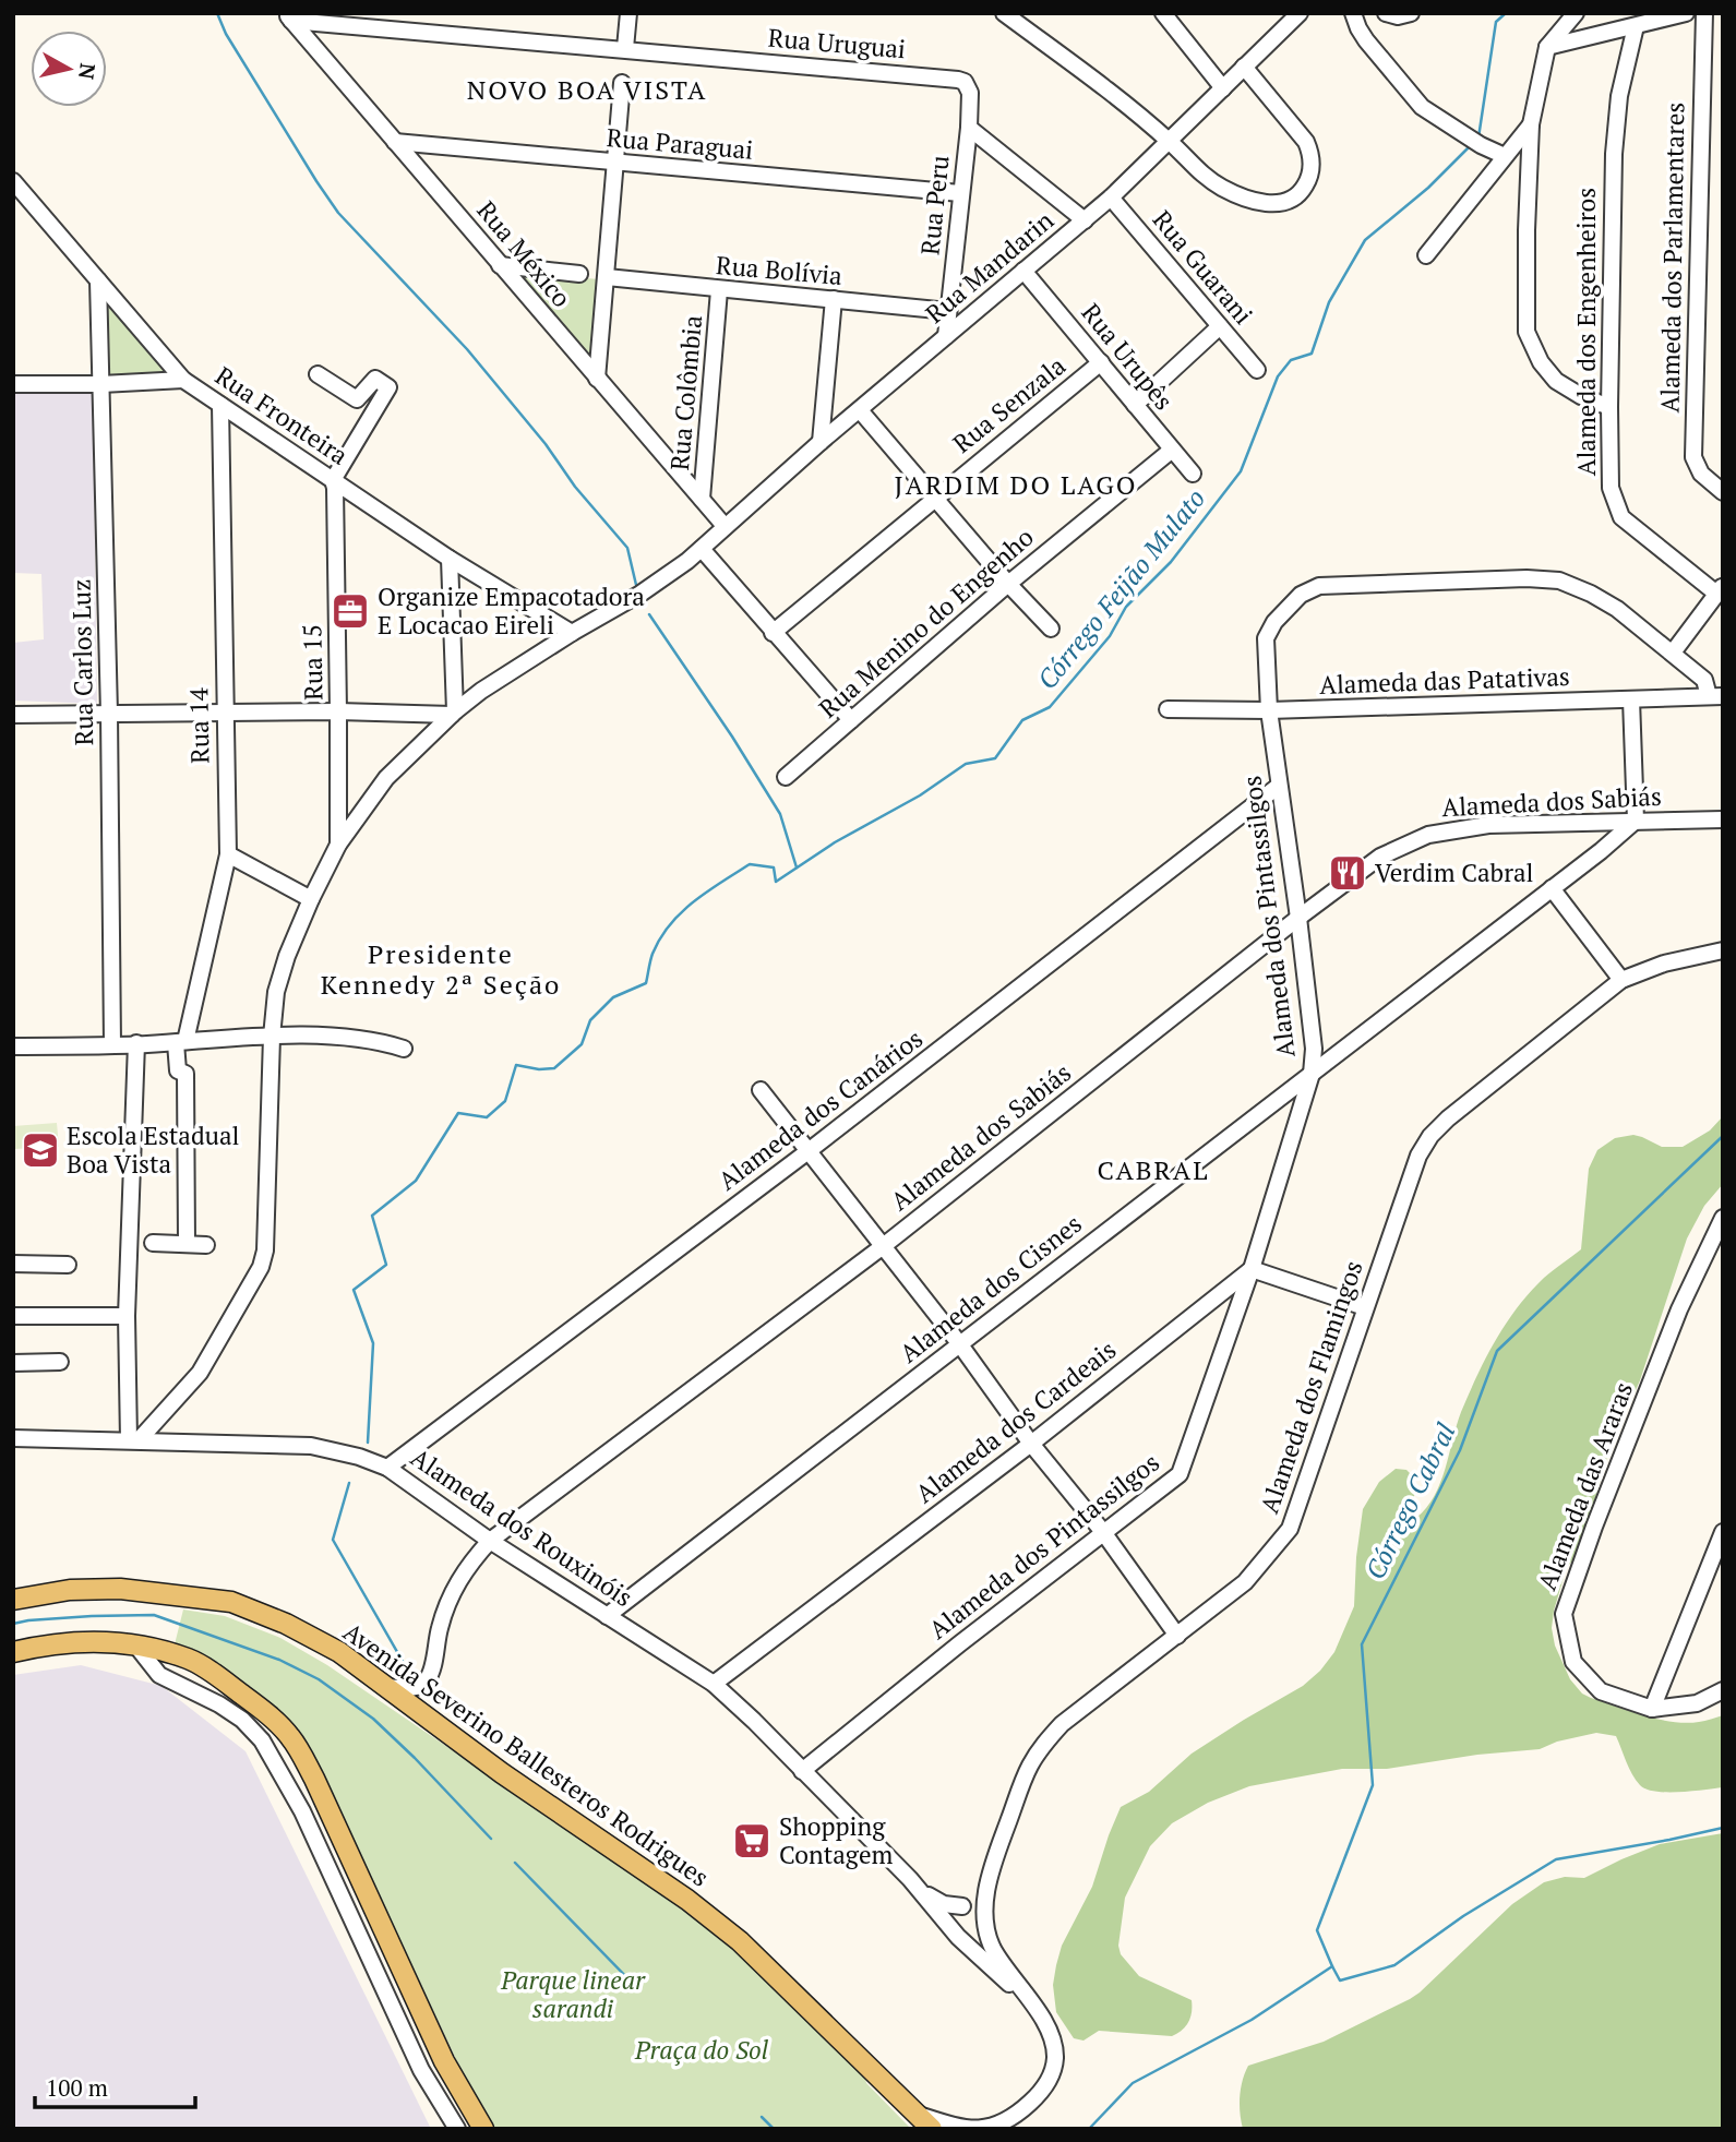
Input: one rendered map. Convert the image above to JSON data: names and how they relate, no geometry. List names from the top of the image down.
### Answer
{
  "streets": {
    "main road": ["Avenida Severino Ballesteros Rodrigues"],
    "street": [
      "Rua Uruguai",
      "Rua Paraguai",
      "Rua Peru",
      "Rua México",
      "Alameda dos Parlamentares",
      "Rua Mandarin",
      "Rua Guarani",
      "Rua Bolívia",
      "Alameda dos Engenheiros",
      "Rua Urupês",
      "Rua Colômbia",
      "Rua Senzala",
      "Rua Fronteira",
      "Rua Menino do Engenho",
      "Rua Carlos Luz",
      "Rua 15",
      "Alameda das Patativas",
      "Rua 14",
      "Alameda dos Sabiás",
      "Alameda dos Pintassilgos",
      "Alameda dos Canários",
      "Alameda dos Cisnes",
      "Alameda dos Flamingos",
      "Alameda dos Cardeais",
      "Alameda das Araras",
      "Alameda dos Rouxinóis"
    ]
  },
  "crossings": [
    ["Rua Uruguai", "Rua Peru"],
    ["Rua Uruguai", "Rua México"],
    ["Rua Paraguai", "Rua Peru"],
    ["Rua Paraguai", "Rua México"],
    ["Rua Peru", "Rua Mandarin"],
    ["Rua Peru", "Rua Bolívia"],
    ["Rua México", "Rua Mandarin"],
    ["Rua México", "Rua Colômbia"],
    ["Rua Mandarin", "Rua Guarani"],
    ["Rua Mandarin", "Rua Urupês"],
    ["Rua Mandarin", "Rua Fronteira"],
    ["Rua Mandarin", "Rua 15"],
    ["Rua Mandarin", "Alameda dos Rouxinóis"],
    ["Rua Bolívia", "Rua Colômbia"],
    ["Rua Urupês", "Rua Senzala"],
    ["Rua Urupês", "Rua Menino do Engenho"],
    ["Rua Fronteira", "Rua Carlos Luz"],
    ["Rua Fronteira", "Rua 15"],
    ["Rua Fronteira", "Rua 14"],
    ["Alameda das Patativas", "Alameda dos Pintassilgos"],
    ["Alameda dos Sabiás", "Alameda dos Pintassilgos"],
    ["Alameda dos Sabiás", "Alameda dos Cisnes"],
    ["Alameda dos Sabiás", "Alameda dos Rouxinóis"],
    ["Alameda dos Sabiás", "Avenida Severino Ballesteros Rodrigues"],
    ["Alameda dos Pintassilgos", "Alameda dos Canários"],
    ["Alameda dos Pintassilgos", "Alameda dos Cisnes"],
    ["Alameda dos Pintassilgos", "Alameda dos Cardeais"],
    ["Alameda dos Pintassilgos", "Alameda dos Rouxinóis"],
    ["Alameda dos Canários", "Alameda dos Rouxinóis"],
    ["Alameda dos Cisnes", "Alameda dos Rouxinóis"],
    ["Alameda dos Flamingos", "Alameda dos Rouxinóis"],
    ["Alameda dos Cardeais", "Alameda dos Rouxinóis"],
    ["Alameda dos Rouxinóis", "Avenida Severino Ballesteros Rodrigues"]
  ],
  "districts": [
    "NOVO BOA VISTA",
    "JARDIM DO LAGO",
    "Presidente Kennedy 2ª Seção",
    "CABRAL"
  ],
  "water": ["Córrego Feijão Mulato", "Córrego Cabral"],
  "parks": ["Parque linear sarandi", "Praça do Sol"],
  "places": {
    "office": ["Organize Empacotadora E Locacao Eireli"],
    "restaurant": ["Verdim Cabral"],
    "school or university": ["Escola Estadual Boa Vista"],
    "supermarket": ["Shopping Contagem"]
  },
  "scale_bar": "100 m",
  "north": "right"
}
